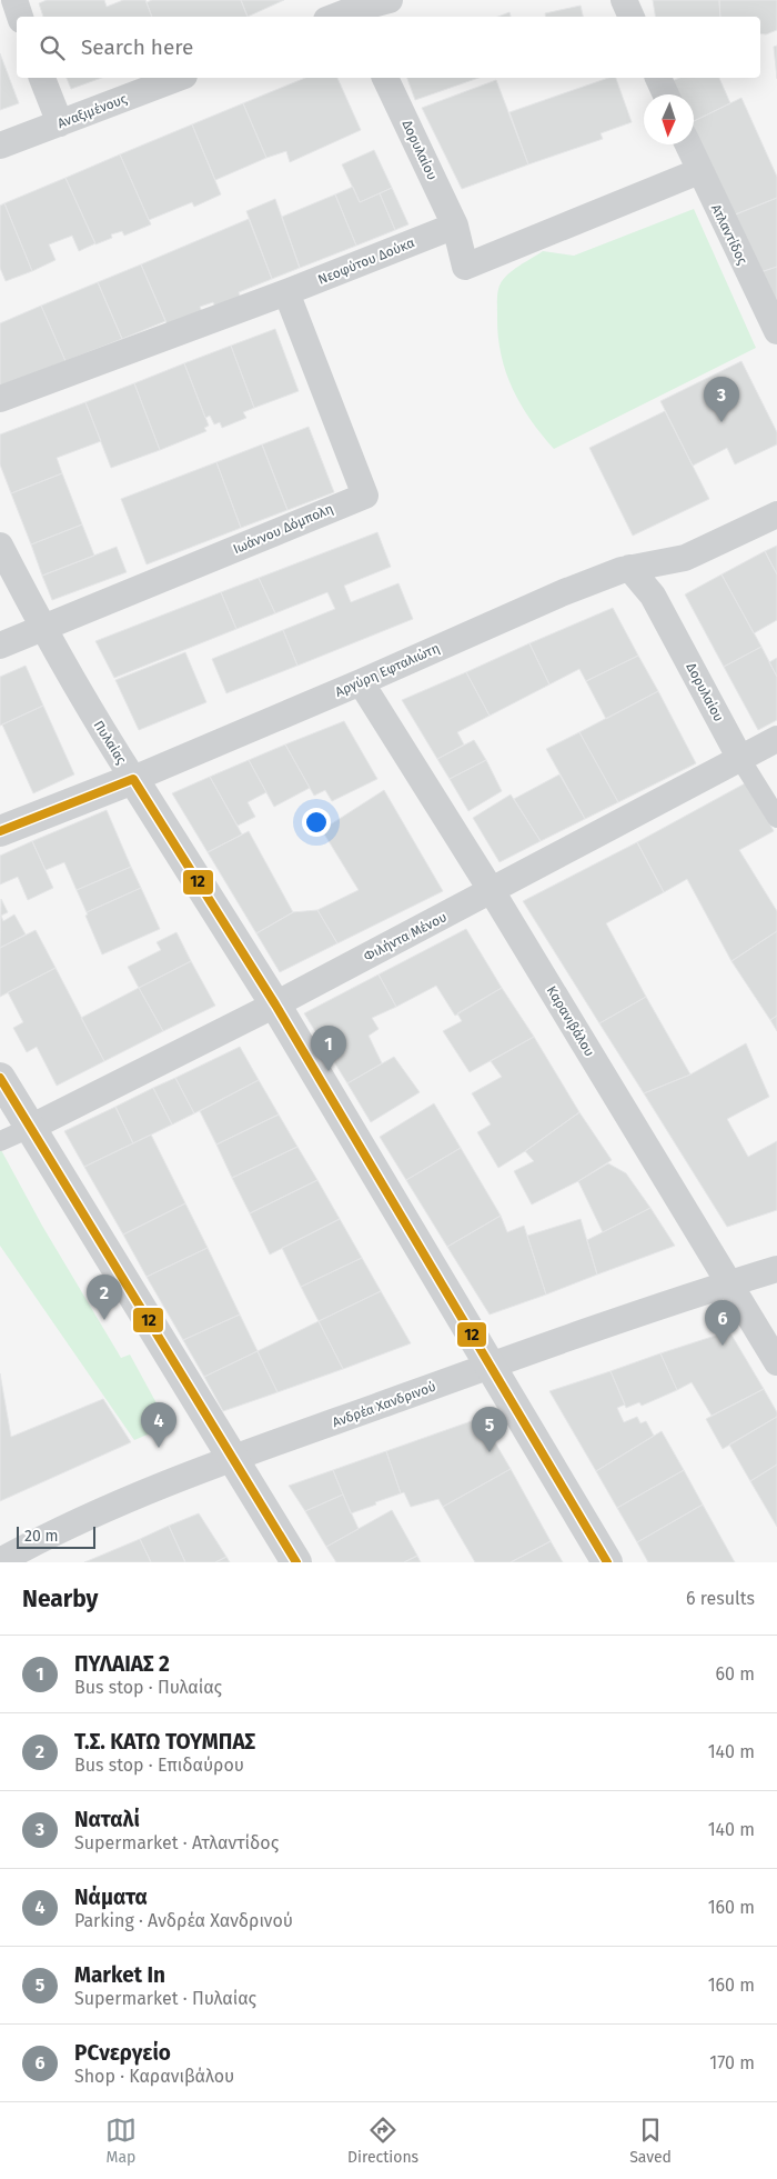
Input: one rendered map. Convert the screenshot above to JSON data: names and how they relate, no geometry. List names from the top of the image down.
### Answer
{
  "streets": {
    "street": [
      "Αναξιμένους",
      "Δορυλαίου",
      "Ατλαντίδος",
      "Νεοφύτου Δούκα",
      "Ιωάννου Δόμπολη",
      "Αργύρη Εφταλιώτη",
      "Πυλαίας",
      "Φιλήντα Μένου",
      "Καρανιβάλου",
      "Ανδρέα Χανδρινού"
    ]
  },
  "crossings": [
    ["Δορυλαίου", "Νεοφύτου Δούκα"],
    ["Δορυλαίου", "Αργύρη Εφταλιώτη"],
    ["Δορυλαίου", "Φιλήντα Μένου"],
    ["Νεοφύτου Δούκα", "Ιωάννου Δόμπολη"],
    ["Ιωάννου Δόμπολη", "Πυλαίας"],
    ["Αργύρη Εφταλιώτη", "Πυλαίας"],
    ["Αργύρη Εφταλιώτη", "Καρανιβάλου"],
    ["Πυλαίας", "Φιλήντα Μένου"],
    ["Πυλαίας", "Ανδρέα Χανδρινού"],
    ["Φιλήντα Μένου", "Καρανιβάλου"],
    ["Καρανιβάλου", "Ανδρέα Χανδρινού"]
  ],
  "lines": ["transit line 12"],
  "scale_bar": "20 m",
  "north": "bottom",
  "page": {
    "search": "Search here",
    "pins": [
      "3",
      "1",
      "2",
      "6",
      "4",
      "5"
    ],
    "scale": "20 m",
    "heading": ["Nearby", "6 results"],
    "list": [
      {
        "mark": "1",
        "name": "ΠΥΛΑΙΑΣ 2",
        "note": "Bus stop · Πυλαίας",
        "value": "60 m"
      },
      {
        "mark": "2",
        "name": "Τ.Σ. ΚΑΤΩ ΤΟΥΜΠΑΣ",
        "note": "Bus stop · Επιδαύρου",
        "value": "140 m"
      },
      {
        "mark": "3",
        "name": "Ναταλί",
        "note": "Supermarket · Ατλαντίδος",
        "value": "140 m"
      },
      {
        "mark": "4",
        "name": "Νάματα",
        "note": "Parking · Ανδρέα Χανδρινού",
        "value": "160 m"
      },
      {
        "mark": "5",
        "name": "Market In",
        "note": "Supermarket · Πυλαίας",
        "value": "160 m"
      },
      {
        "mark": "6",
        "name": "PCνεργείο",
        "note": "Shop · Καρανιβάλου",
        "value": "170 m"
      }
    ],
    "nav": ["Map", "Directions", "Saved"]
  }
}
